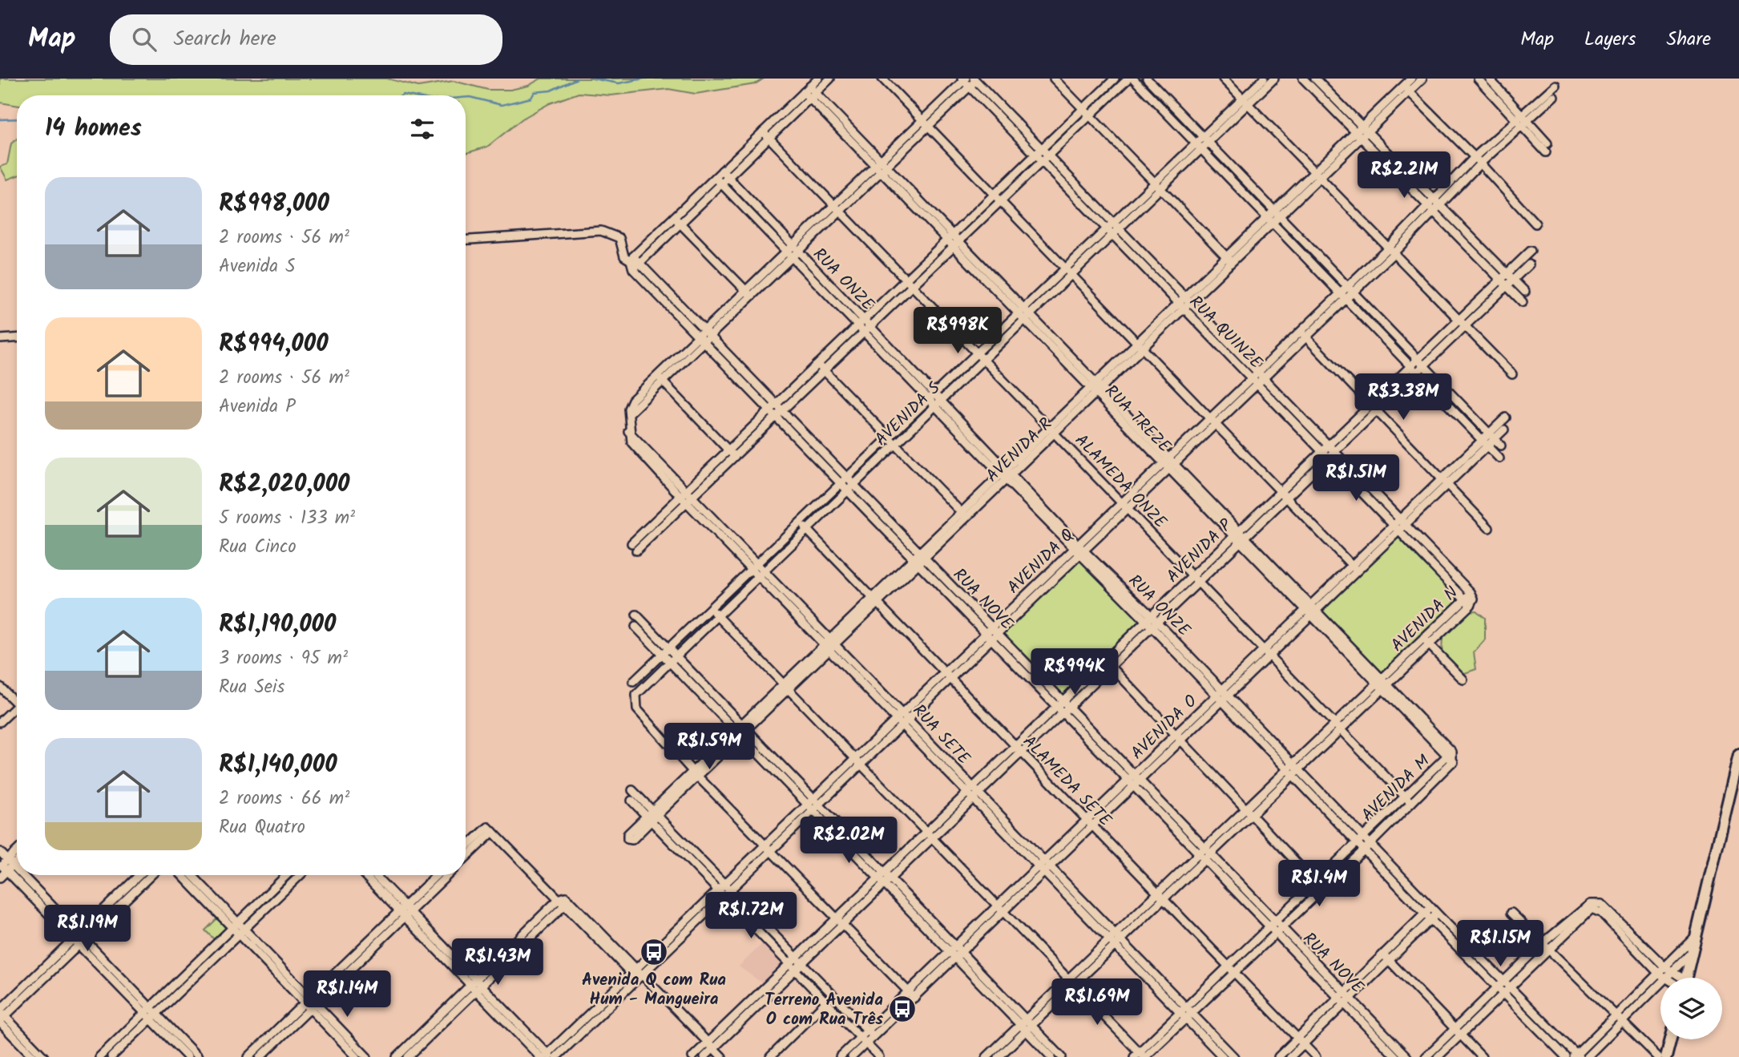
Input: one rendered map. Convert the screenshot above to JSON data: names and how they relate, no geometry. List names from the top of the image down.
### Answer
{
  "streets": {
    "street": [
      "RUA ONZE",
      "RUA QUINZE",
      "AVENIDA S",
      "RUA TREZE",
      "AVENIDA R",
      "ALAMEDA ONZE",
      "AVENIDA P",
      "AVENIDA Q",
      "RUA NOVE",
      "AVENIDA N",
      "AVENIDA O",
      "RUA SETE",
      "ALAMEDA SETE",
      "AVENIDA M"
    ]
  },
  "crossings": [
    ["RUA ONZE", "AVENIDA S"],
    ["RUA ONZE", "AVENIDA R"],
    ["RUA ONZE", "AVENIDA P"],
    ["RUA ONZE", "AVENIDA Q"],
    ["RUA ONZE", "AVENIDA N"],
    ["RUA ONZE", "AVENIDA O"],
    ["RUA ONZE", "AVENIDA M"],
    ["RUA QUINZE", "AVENIDA S"],
    ["RUA QUINZE", "AVENIDA R"],
    ["RUA QUINZE", "AVENIDA P"],
    ["RUA QUINZE", "AVENIDA Q"],
    ["RUA QUINZE", "AVENIDA N"],
    ["RUA QUINZE", "AVENIDA O"],
    ["AVENIDA S", "RUA TREZE"],
    ["AVENIDA S", "AVENIDA R"],
    ["AVENIDA S", "ALAMEDA ONZE"],
    ["AVENIDA S", "RUA NOVE"],
    ["AVENIDA S", "RUA SETE"],
    ["AVENIDA S", "ALAMEDA SETE"],
    ["RUA TREZE", "AVENIDA R"],
    ["RUA TREZE", "AVENIDA P"],
    ["RUA TREZE", "AVENIDA Q"],
    ["RUA TREZE", "AVENIDA N"],
    ["RUA TREZE", "AVENIDA O"],
    ["RUA TREZE", "AVENIDA M"],
    ["AVENIDA R", "ALAMEDA ONZE"],
    ["AVENIDA R", "RUA NOVE"],
    ["AVENIDA R", "RUA SETE"],
    ["AVENIDA R", "ALAMEDA SETE"],
    ["ALAMEDA ONZE", "AVENIDA P"],
    ["ALAMEDA ONZE", "AVENIDA Q"],
    ["ALAMEDA ONZE", "AVENIDA N"],
    ["ALAMEDA ONZE", "AVENIDA O"],
    ["ALAMEDA ONZE", "AVENIDA M"],
    ["AVENIDA P", "RUA NOVE"],
    ["AVENIDA P", "RUA SETE"],
    ["AVENIDA P", "ALAMEDA SETE"],
    ["AVENIDA Q", "RUA NOVE"],
    ["AVENIDA Q", "RUA SETE"],
    ["AVENIDA Q", "ALAMEDA SETE"],
    ["RUA NOVE", "AVENIDA N"],
    ["RUA NOVE", "AVENIDA O"],
    ["RUA NOVE", "AVENIDA M"],
    ["AVENIDA N", "RUA SETE"],
    ["AVENIDA N", "ALAMEDA SETE"],
    ["AVENIDA O", "RUA SETE"],
    ["AVENIDA O", "ALAMEDA SETE"],
    ["RUA SETE", "AVENIDA M"],
    ["ALAMEDA SETE", "AVENIDA M"]
  ],
  "places": {
    "bus stop": ["Avenida Q com Rua Hum - Mangueira", "Terreno Avenida O com Rua Três"]
  },
  "page": {
    "header": "Map",
    "search": "Search here",
    "nav": ["Map", "Layers", "Share"],
    "heading": "14 homes",
    "price": [
      "R$2.21M",
      "R$998K",
      "R$3.38M",
      "R$1.51M",
      "R$994K",
      "R$1.59M",
      "R$2.02M",
      "R$1.4M",
      "R$1.72M",
      "R$1.19M",
      "R$1.15M",
      "R$1.43M",
      "R$1.14M",
      "R$1.69M"
    ],
    "list": [
      {
        "name": "R$998,000",
        "note": "2 rooms · 56 m² · Avenida S"
      },
      {
        "name": "R$994,000",
        "note": "2 rooms · 56 m² · Avenida P"
      },
      {
        "name": "R$2,020,000",
        "note": "5 rooms · 133 m² · Rua Cinco"
      },
      {
        "name": "R$1,190,000",
        "note": "3 rooms · 95 m² · Rua Seis"
      },
      {
        "name": "R$1,140,000",
        "note": "2 rooms · 66 m² · Rua Quatro"
      }
    ]
  }
}
